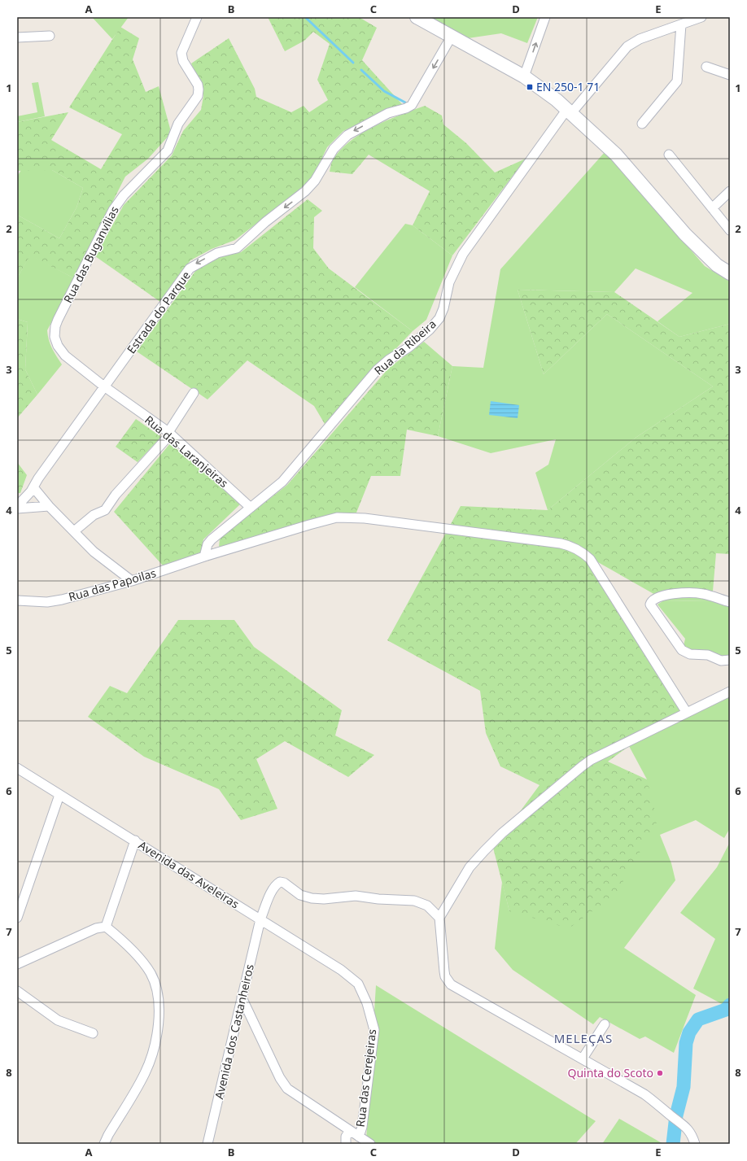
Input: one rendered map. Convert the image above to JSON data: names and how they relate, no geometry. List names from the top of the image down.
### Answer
{
  "streets": {
    "street": [
      "Rua das Buganvílias",
      "Estrada do Parque",
      "Rua da Ribeira",
      "Rua das Laranjeiras",
      "Rua das Papoilas",
      "Avenida das Aveleiras",
      "Avenida dos Castanheiros",
      "Rua das Cerejeiras"
    ]
  },
  "crossings": [
    ["Rua das Buganvílias", "Estrada do Parque"],
    ["Rua das Buganvílias", "Rua das Laranjeiras"],
    ["Estrada do Parque", "Rua das Laranjeiras"],
    ["Rua da Ribeira", "Rua das Laranjeiras"],
    ["Rua da Ribeira", "Rua das Papoilas"],
    ["Avenida das Aveleiras", "Avenida dos Castanheiros"],
    ["Avenida das Aveleiras", "Rua das Cerejeiras"]
  ],
  "one_way": ["Estrada do Parque"],
  "districts": ["MELEÇAS"],
  "places": {
    "transit": ["EN 250-1 71"],
    "other": ["Quinta do Scoto"]
  },
  "grid": {
    "columns": [
      "A",
      "B",
      "C",
      "D",
      "E"
    ],
    "rows": [
      "1",
      "2",
      "3",
      "4",
      "5",
      "6",
      "7",
      "8"
    ]
  }
}
